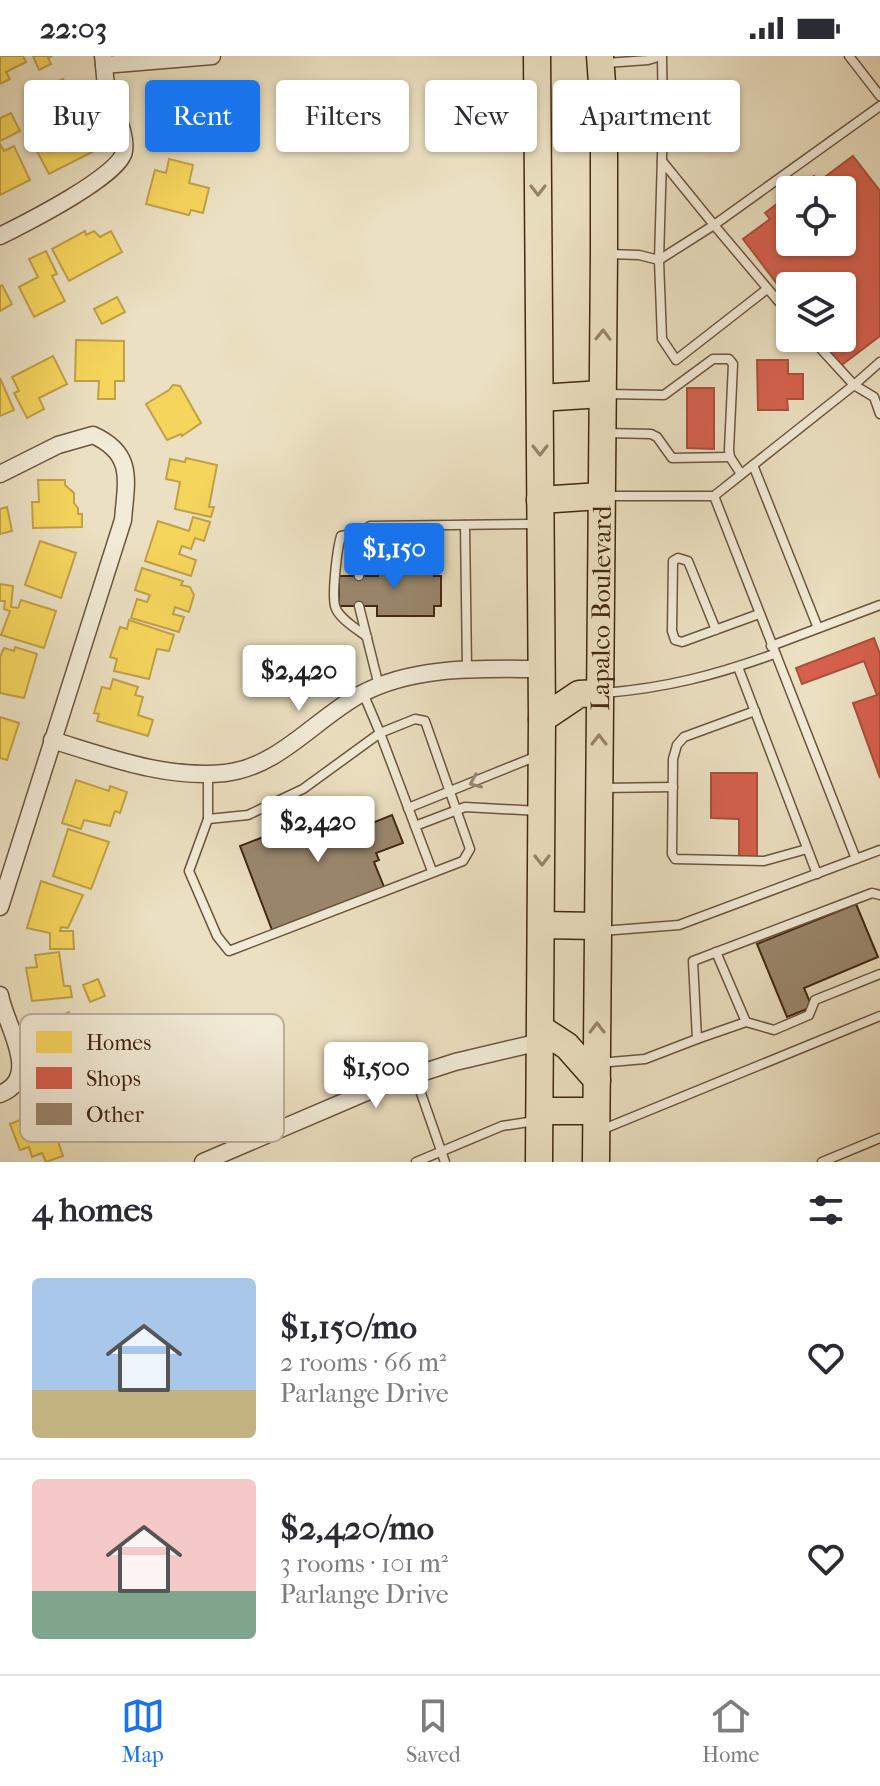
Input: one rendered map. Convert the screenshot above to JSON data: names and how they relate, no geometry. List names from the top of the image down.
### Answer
{
  "streets": {
    "main road": ["Lapalco Boulevard"]
  },
  "legend": ["Homes", "Shops", "Other"],
  "page": {
    "status": "22:03",
    "chip": [
      "Buy",
      "Rent",
      "Filters",
      "New",
      "Apartment"
    ],
    "price": [
      "$1,150",
      "$2,420",
      "$2,420",
      "$1,500"
    ],
    "heading": "4 homes",
    "list": [
      {
        "name": "$1,150/mo",
        "note": "2 rooms · 66 m² · Parlange Drive"
      },
      {
        "name": "$2,420/mo",
        "note": "3 rooms · 101 m² · Parlange Drive"
      }
    ],
    "tabs": ["Map", "Saved", "Home"]
  }
}
